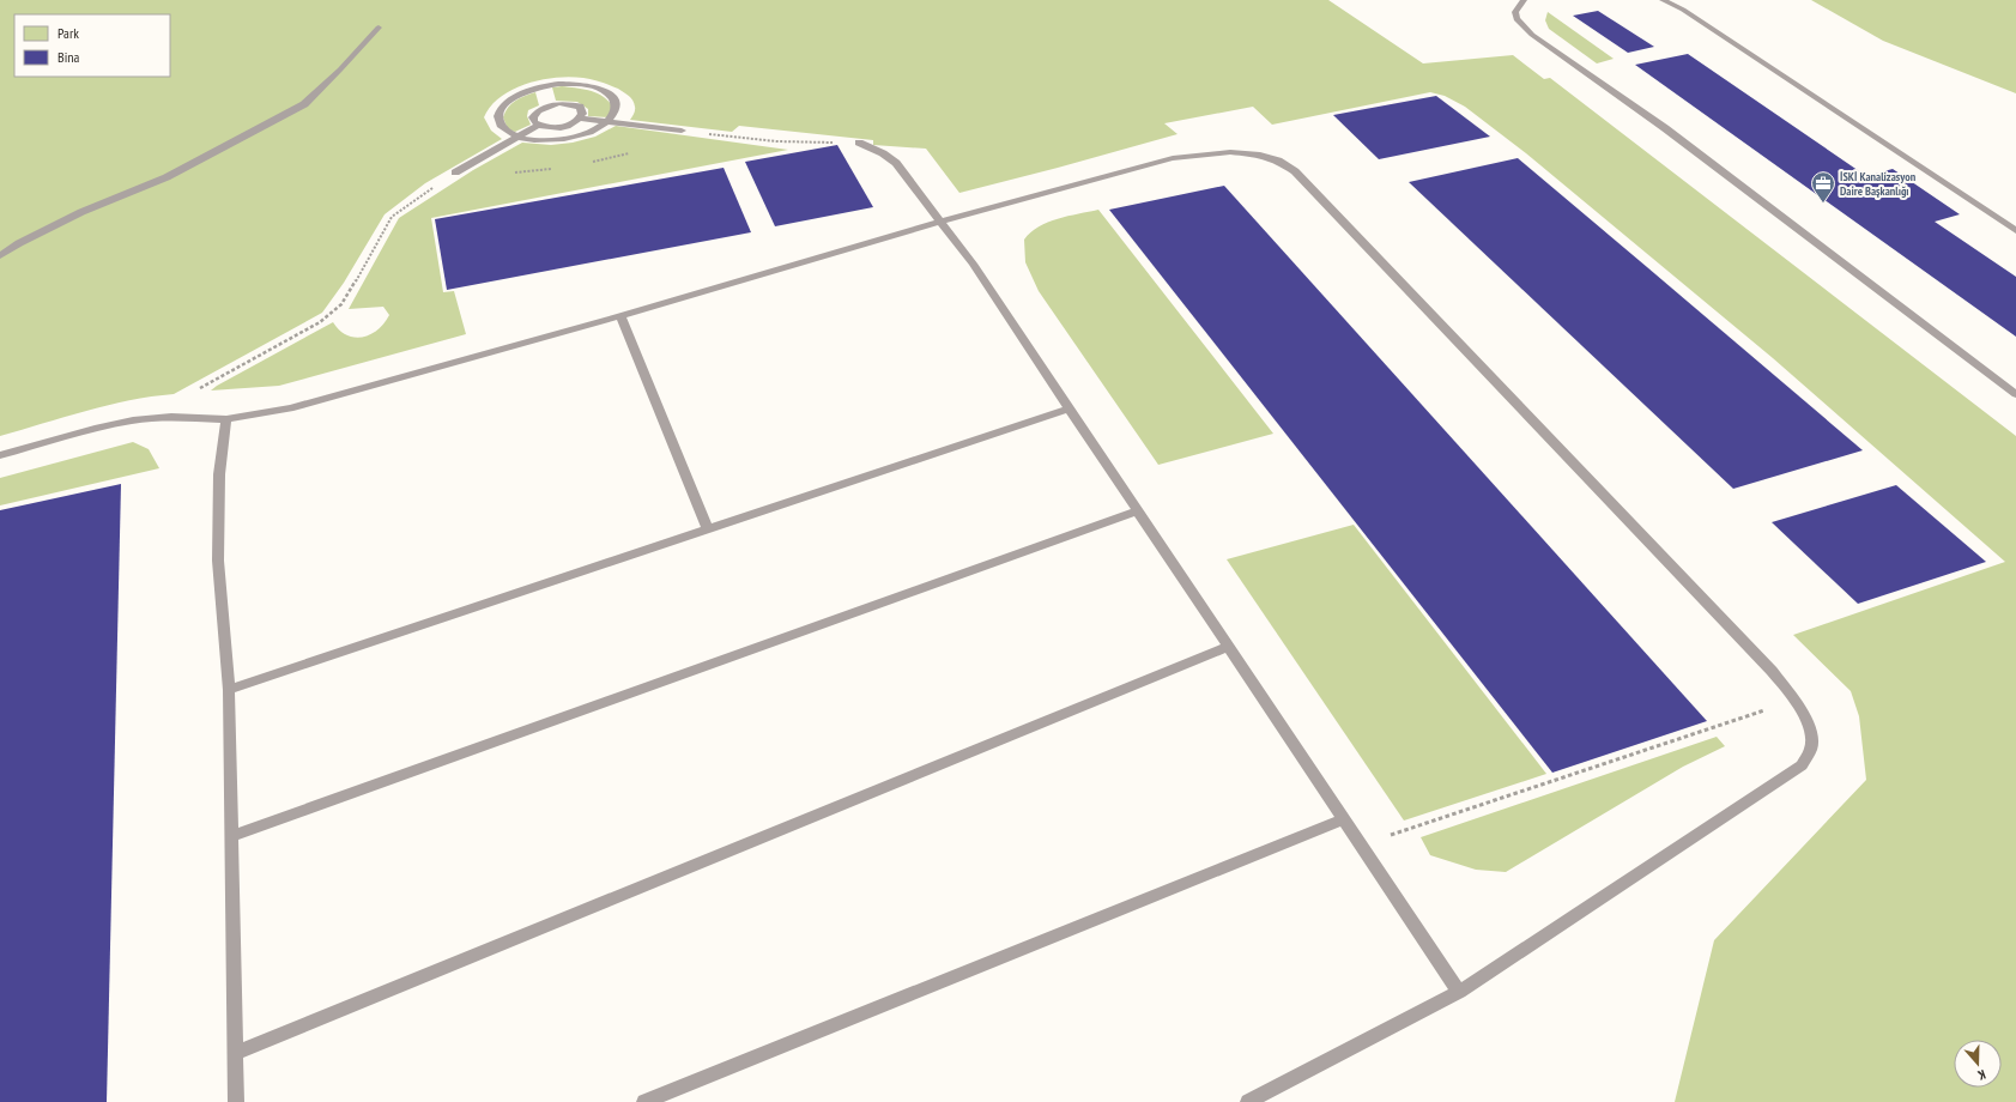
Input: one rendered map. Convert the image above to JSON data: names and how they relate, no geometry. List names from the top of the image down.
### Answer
{
  "places": {
    "office": ["İSKİ Kanalizasyon Daire Başkanlığı"]
  },
  "legend": ["Park", "Bina"],
  "north": "bottom"
}
